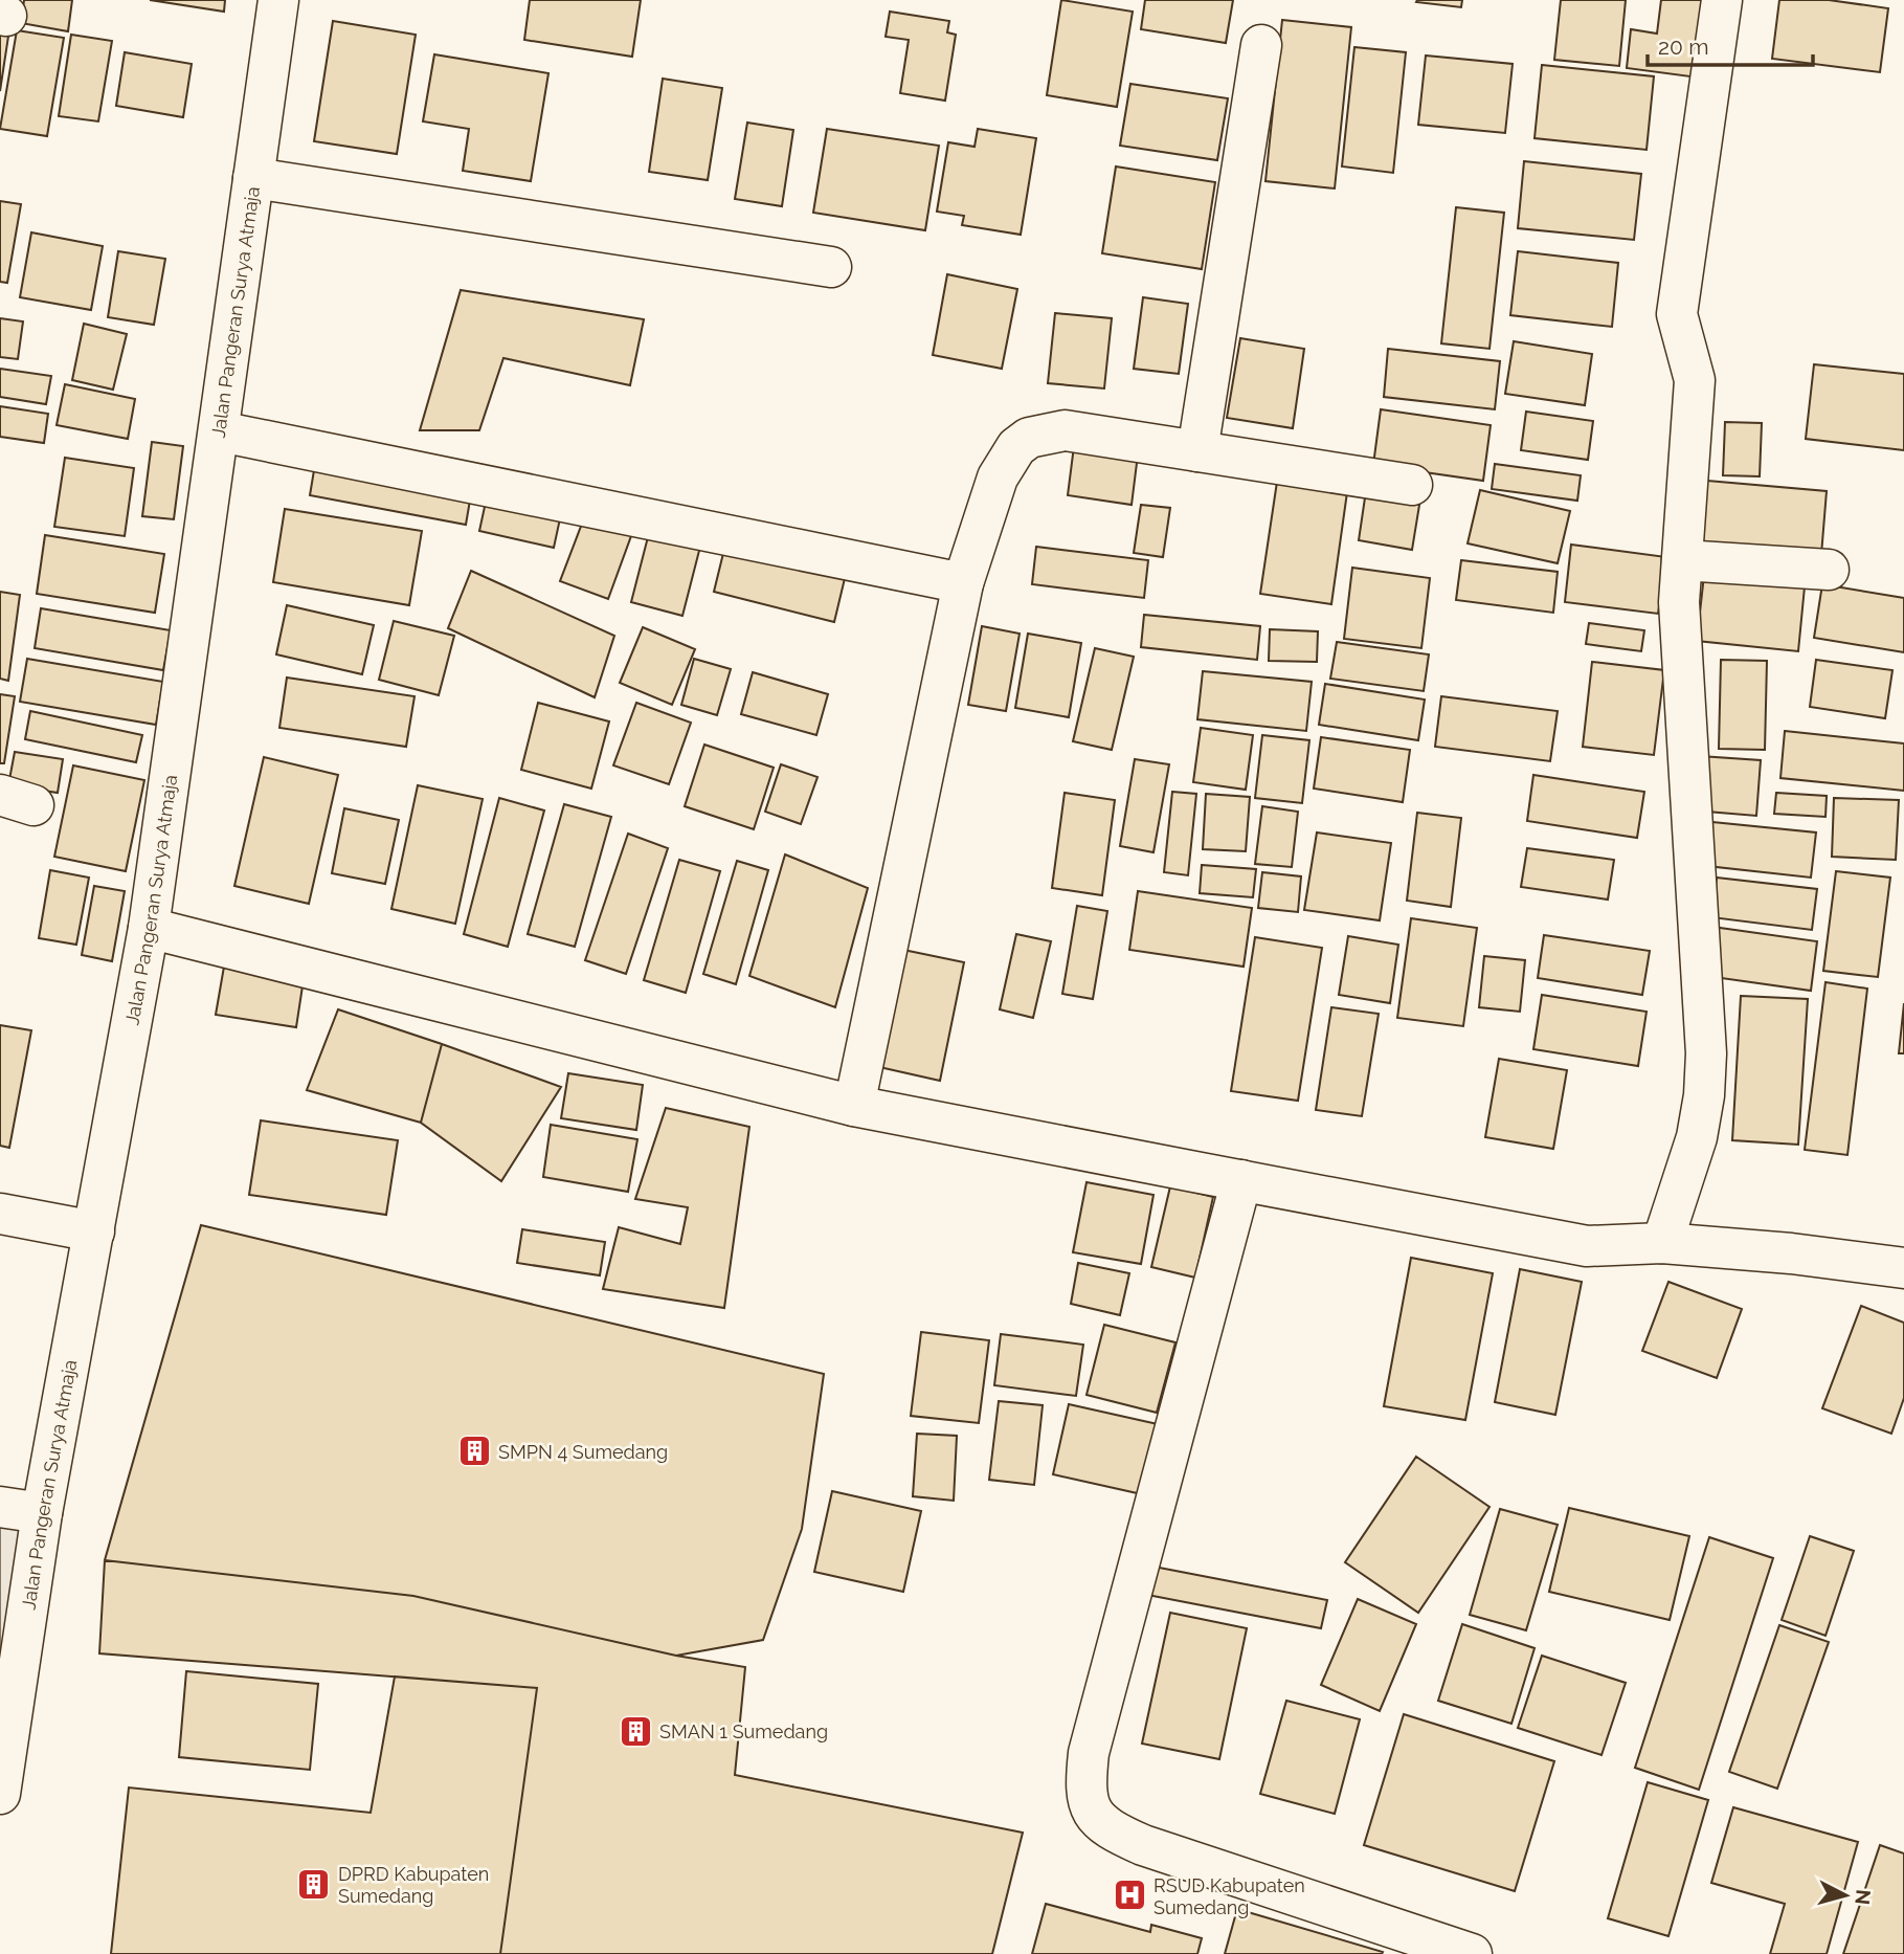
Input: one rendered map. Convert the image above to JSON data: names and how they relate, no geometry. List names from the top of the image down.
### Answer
{
  "streets": {
    "street": ["Jalan Pangeran Surya Atmaja"]
  },
  "places": {
    "building": ["SMPN 4 Sumedang", "SMAN 1 Sumedang", "DPRD Kabupaten Sumedang"],
    "hospital": ["RSUD Kabupaten Sumedang"]
  },
  "scale_bar": "20 m",
  "north": "right"
}
